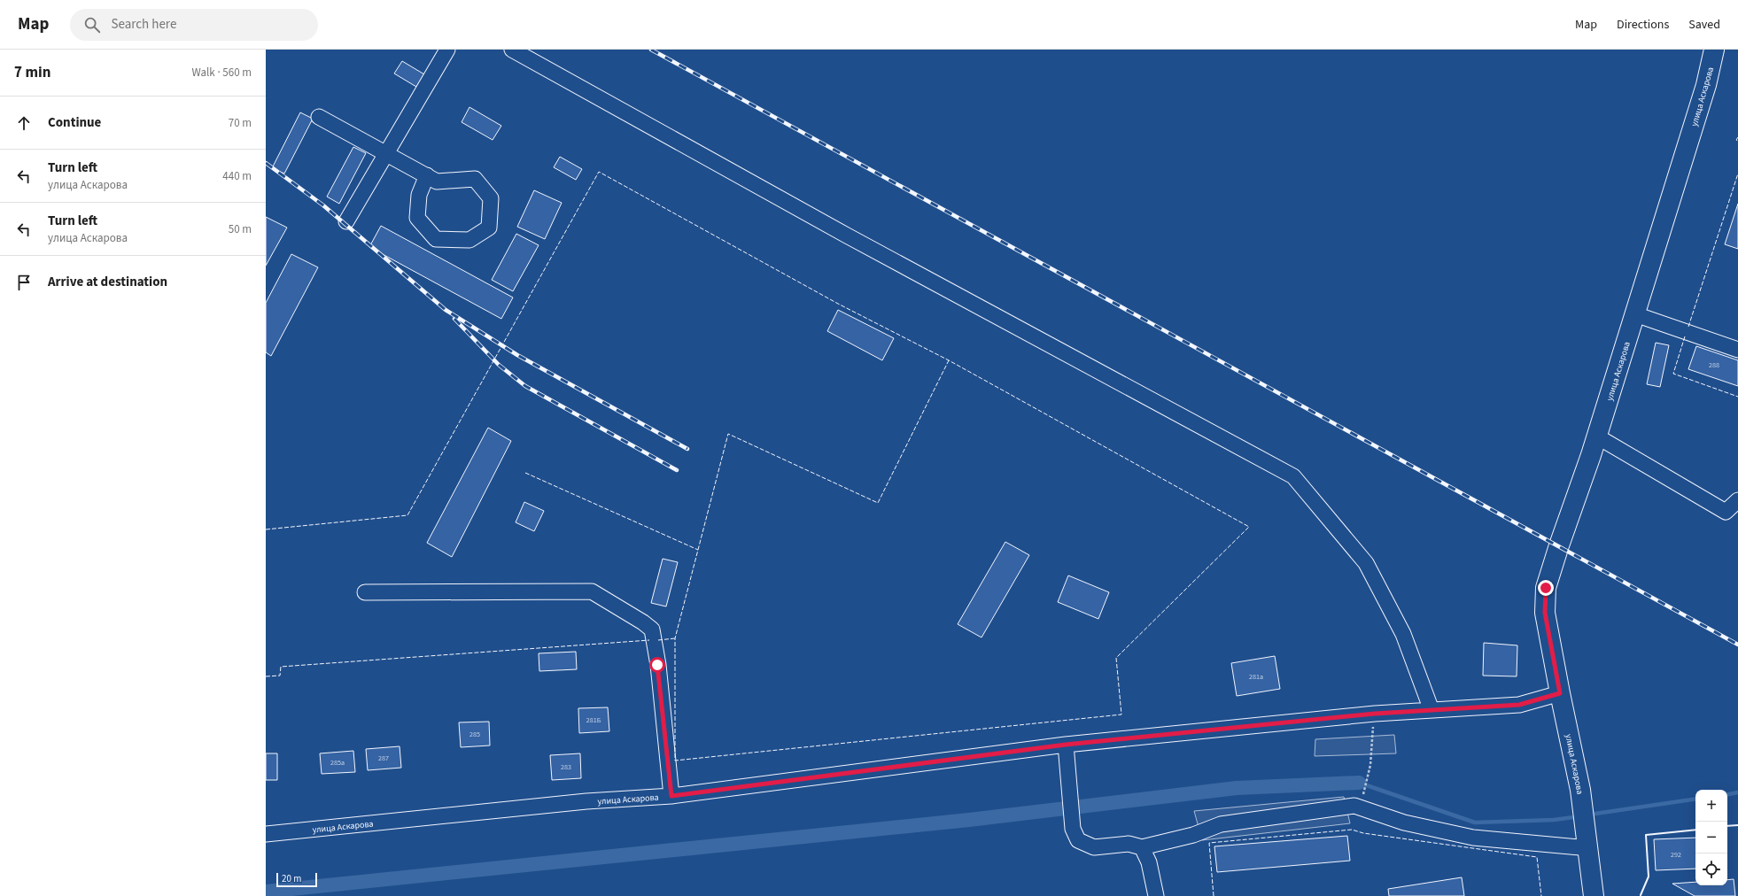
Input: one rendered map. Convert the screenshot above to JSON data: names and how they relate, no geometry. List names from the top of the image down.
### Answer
{
  "streets": {
    "main road": ["улица Аскарова"]
  },
  "house_numbers": [
    "288",
    "281а",
    "281Б",
    "285",
    "287",
    "285а",
    "283",
    "292"
  ],
  "scale_bar": "20 m",
  "page": {
    "header": "Map",
    "search": "Search here",
    "nav": ["Map", "Directions", "Saved"],
    "heading": ["7 min", "Walk · 560 m"],
    "list": [
      ["Continue", "70 m"],
      ["Turn left", "улица Аскарова", "440 m"],
      ["Turn left", "улица Аскарова", "50 m"],
      "Arrive at destination"
    ],
    "map_buttons": ["+", "−"],
    "scale": "20 m"
  }
}
